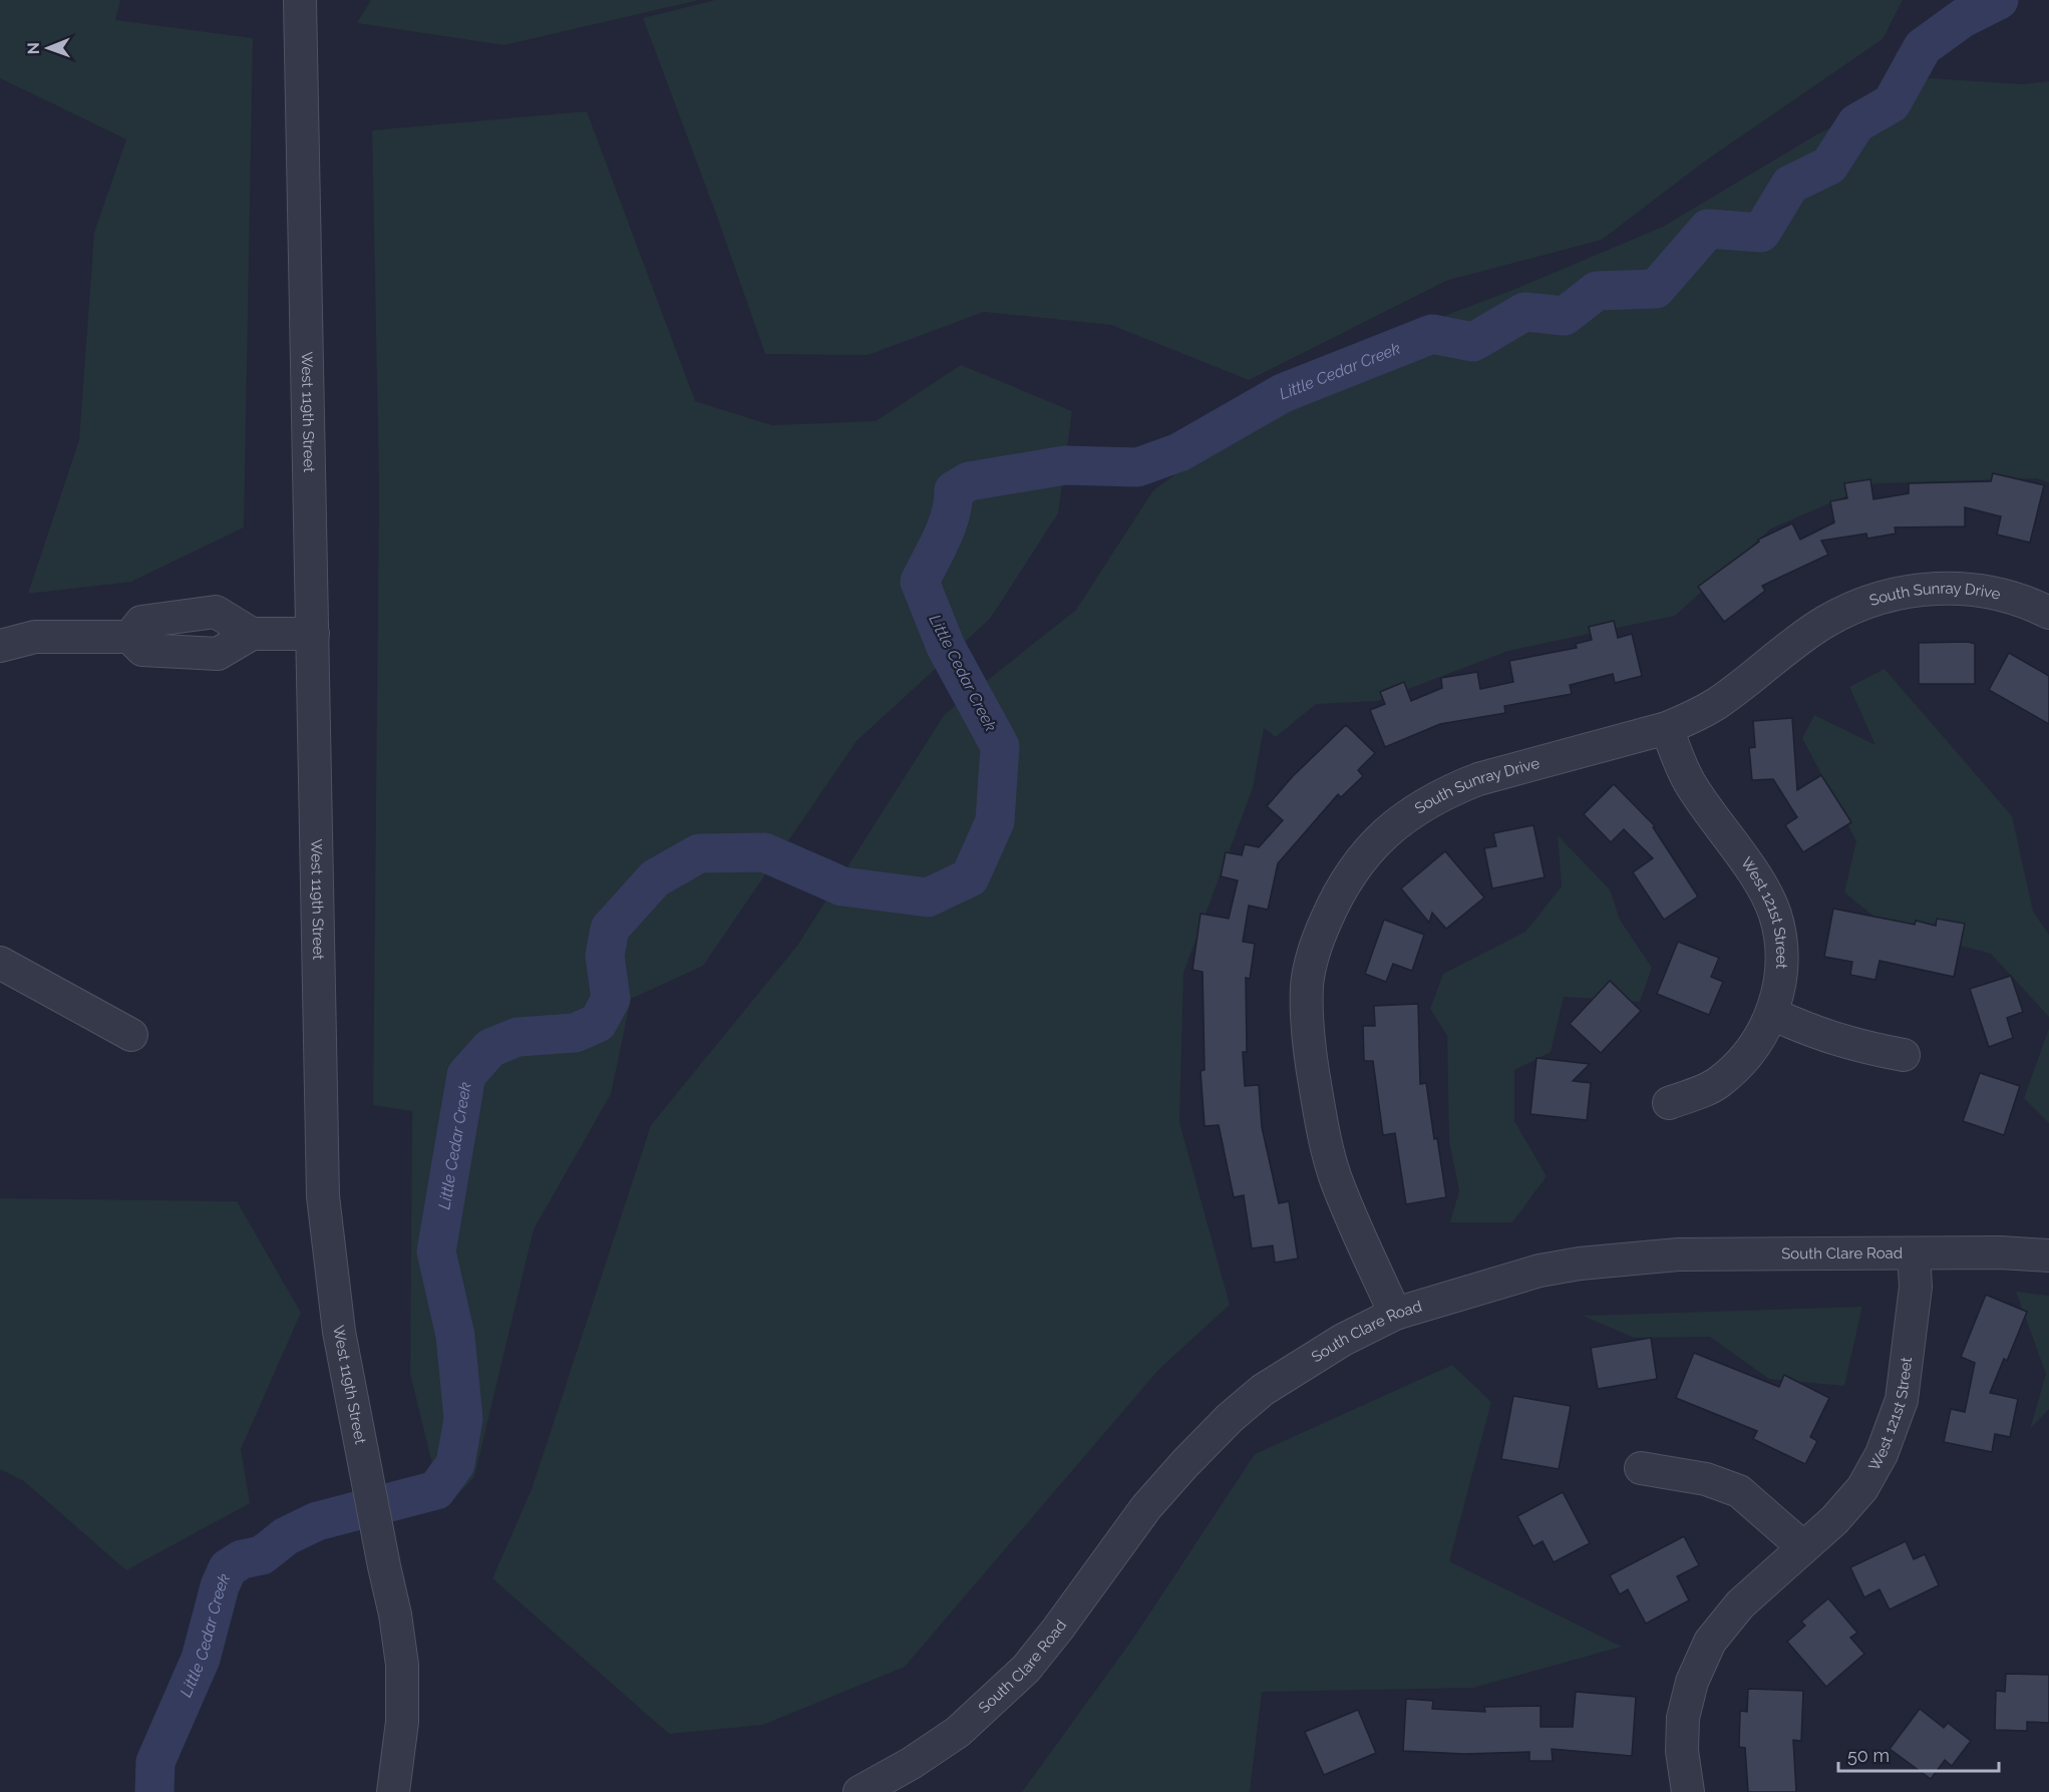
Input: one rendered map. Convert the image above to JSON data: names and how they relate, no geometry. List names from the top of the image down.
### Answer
{
  "streets": {
    "street": [
      "West 119th Street",
      "South Sunray Drive",
      "West 121st Street",
      "South Clare Road"
    ]
  },
  "crossings": [
    ["South Sunray Drive", "West 121st Street"],
    ["South Sunray Drive", "South Clare Road"],
    ["West 121st Street", "South Clare Road"]
  ],
  "water": ["Little Cedar Creek"],
  "scale_bar": "50 m",
  "north": "left"
}
